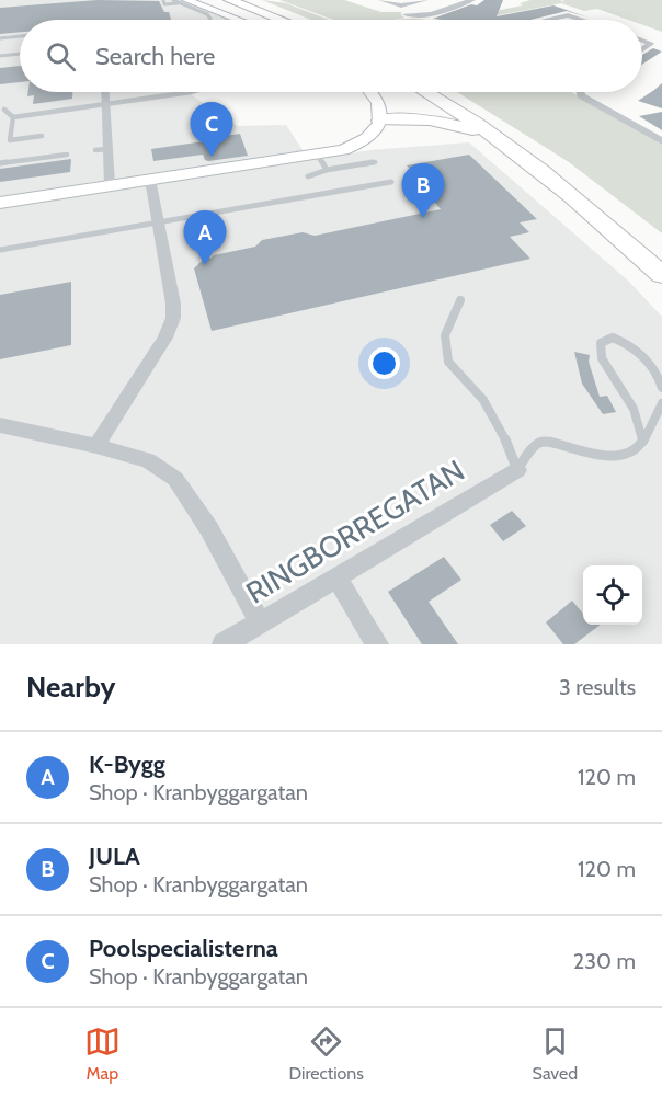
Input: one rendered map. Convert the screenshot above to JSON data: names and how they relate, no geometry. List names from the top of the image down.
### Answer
{
  "streets": {
    "street": ["RINGBORREGATAN"]
  },
  "page": {
    "search": "Search here",
    "pins": ["C", "B", "A"],
    "heading": ["Nearby", "3 results"],
    "list": [
      {
        "mark": "A",
        "name": "K-Bygg",
        "note": "Shop · Kranbyggargatan",
        "value": "120 m"
      },
      {
        "mark": "B",
        "name": "JULA",
        "note": "Shop · Kranbyggargatan",
        "value": "120 m"
      },
      {
        "mark": "C",
        "name": "Poolspecialisterna",
        "note": "Shop · Kranbyggargatan",
        "value": "230 m"
      }
    ],
    "nav": ["Map", "Directions", "Saved"]
  }
}
